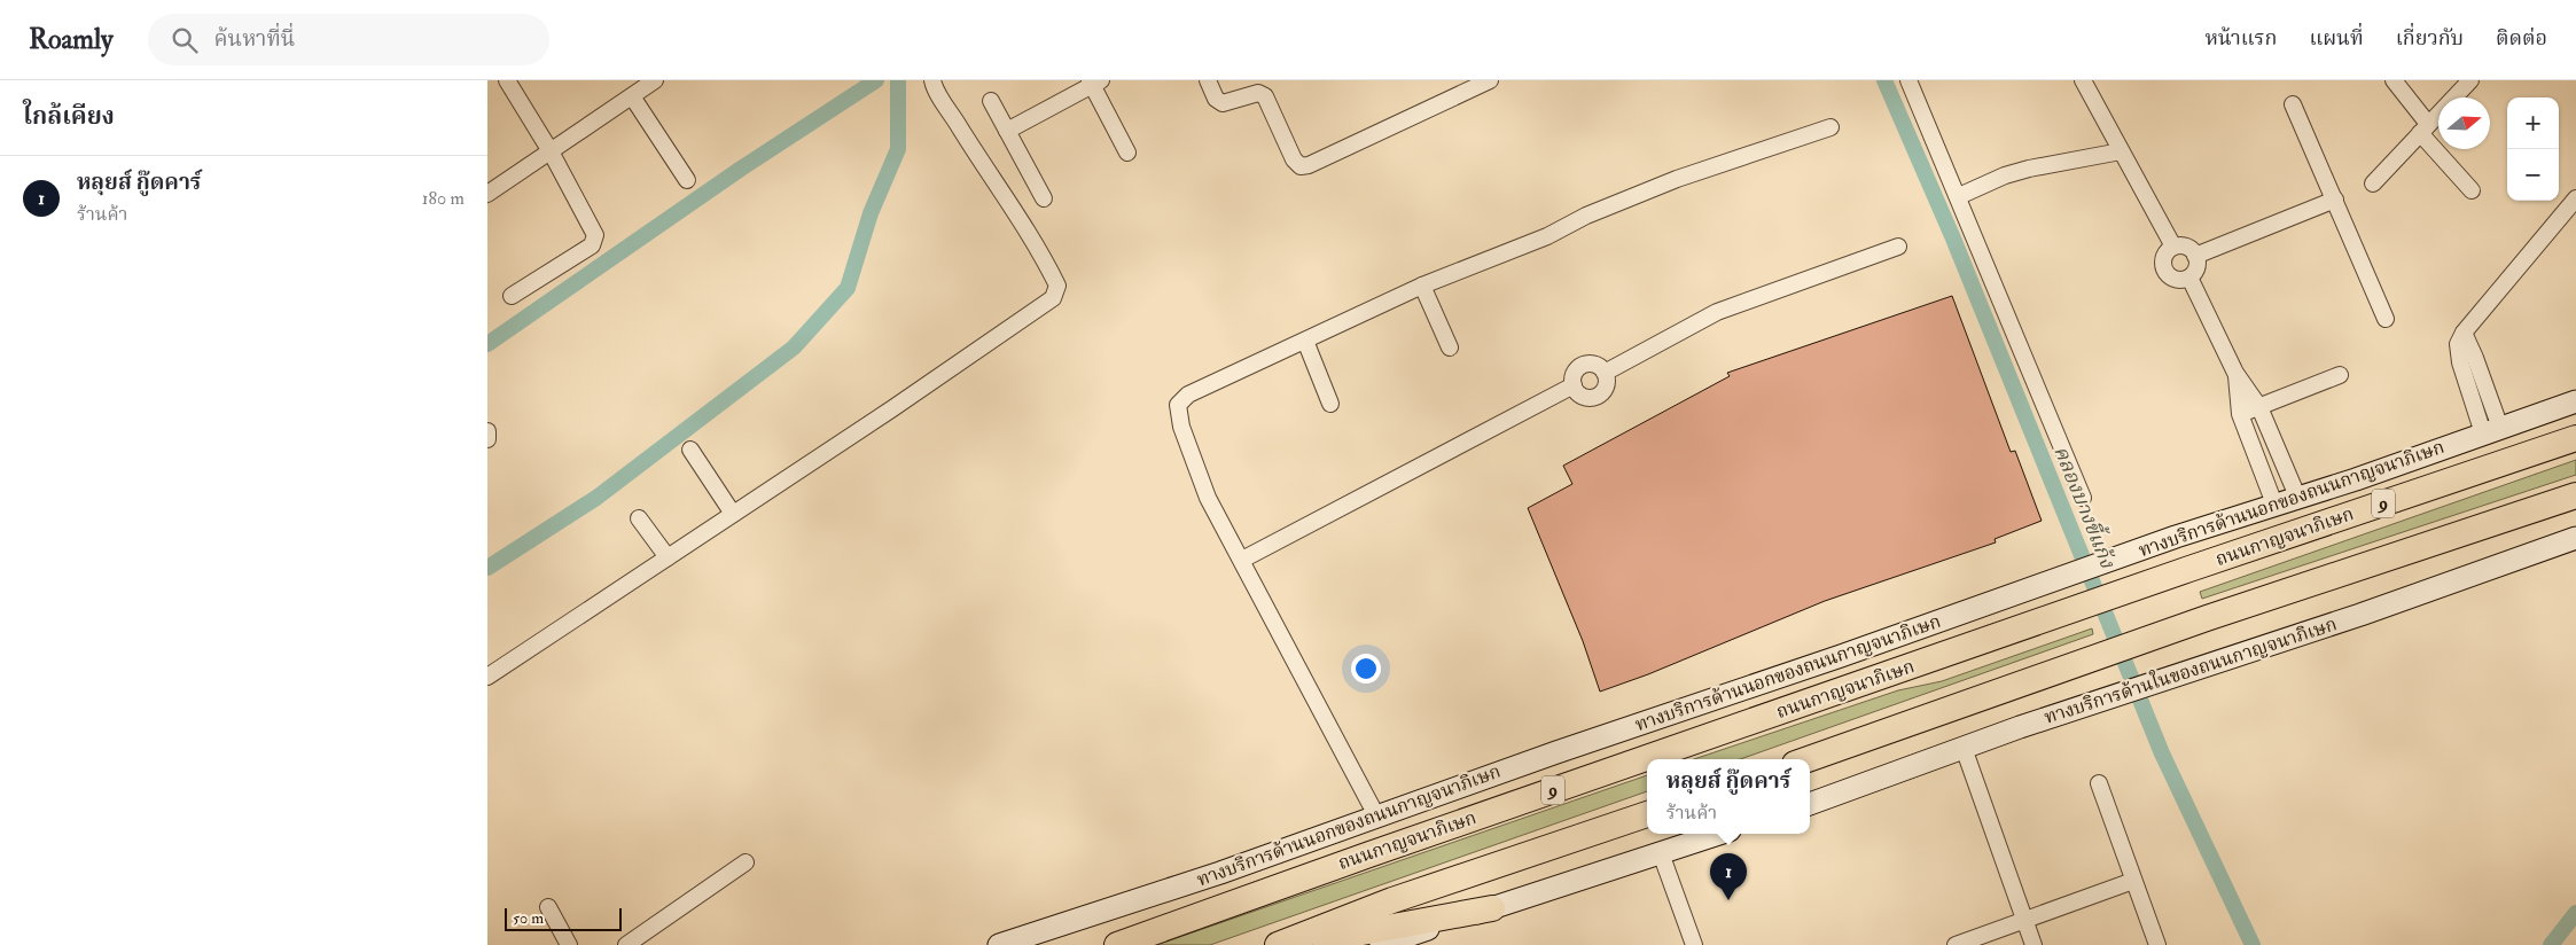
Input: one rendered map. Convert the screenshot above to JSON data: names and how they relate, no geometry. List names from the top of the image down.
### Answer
{
  "streets": {
    "highway": ["9", "ถนนกาญจนาภิเษก"],
    "main road": ["ทางบริการด้านนอกของถนนกาญจนาภิเษก", "ทางบริการด้านในของถนนกาญจนาภิเษก"]
  },
  "water": ["คลองบางขี้แก้ง"],
  "scale_bar": "50 m",
  "north": "right",
  "page": {
    "header": "Roamly",
    "search": "ค้นหาที่นี่",
    "nav": [
      "หน้าแรก",
      "แผนที่",
      "เกี่ยวกับ",
      "ติดต่อ"
    ],
    "heading": "ใกล้เคียง",
    "map_buttons": ["+", "−"],
    "list": [
      {
        "mark": "1",
        "name": "หลุยส์ กู๊ดคาร์",
        "note": "ร้านค้า",
        "value": "180 m"
      }
    ],
    "popup": ["หลุยส์ กู๊ดคาร์", "ร้านค้า"],
    "pins": "1",
    "scale": "50 m"
  }
}
